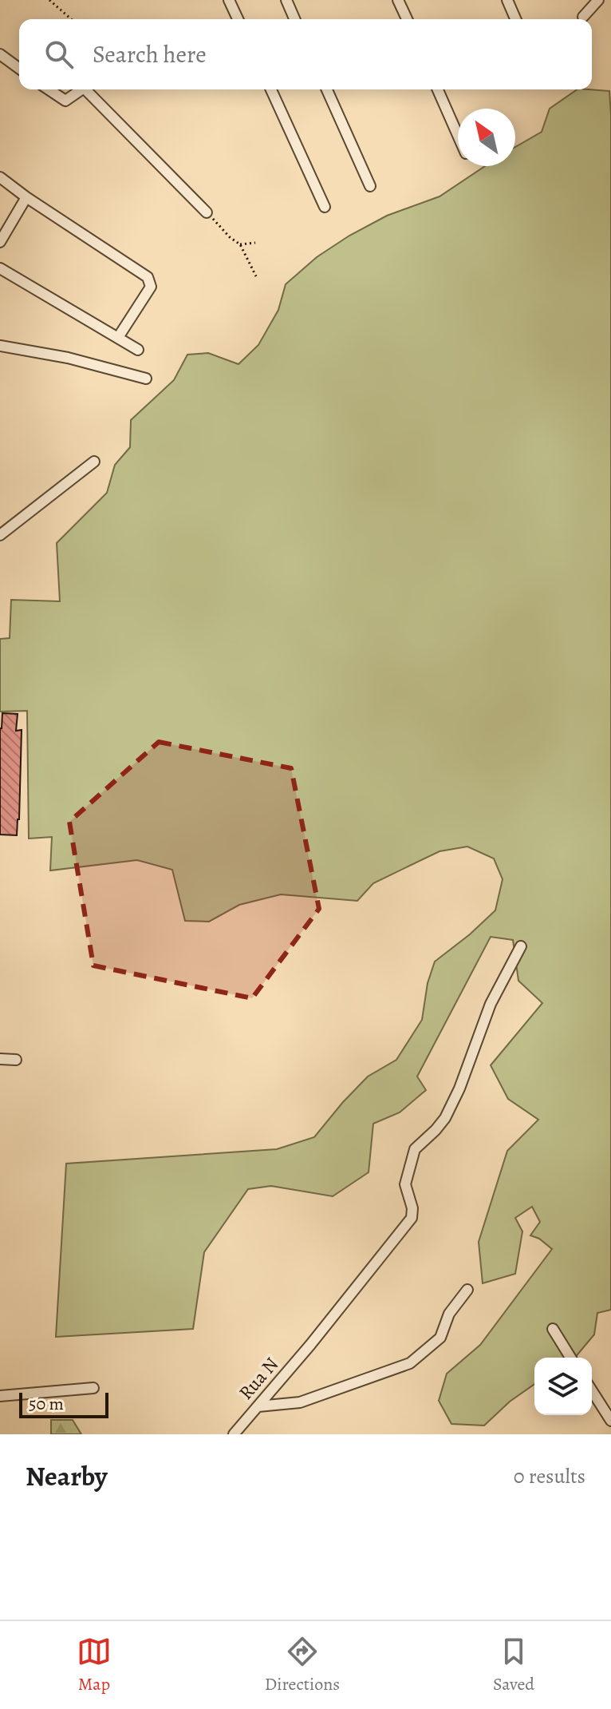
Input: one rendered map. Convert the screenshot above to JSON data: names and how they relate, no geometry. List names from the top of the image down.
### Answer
{
  "streets": {
    "street": ["Rua N"]
  },
  "scale_bar": "50 m",
  "north": "top left",
  "page": {
    "search": "Search here",
    "scale": "50 m",
    "heading": ["Nearby", "0 results"],
    "nav": ["Map", "Directions", "Saved"]
  }
}
